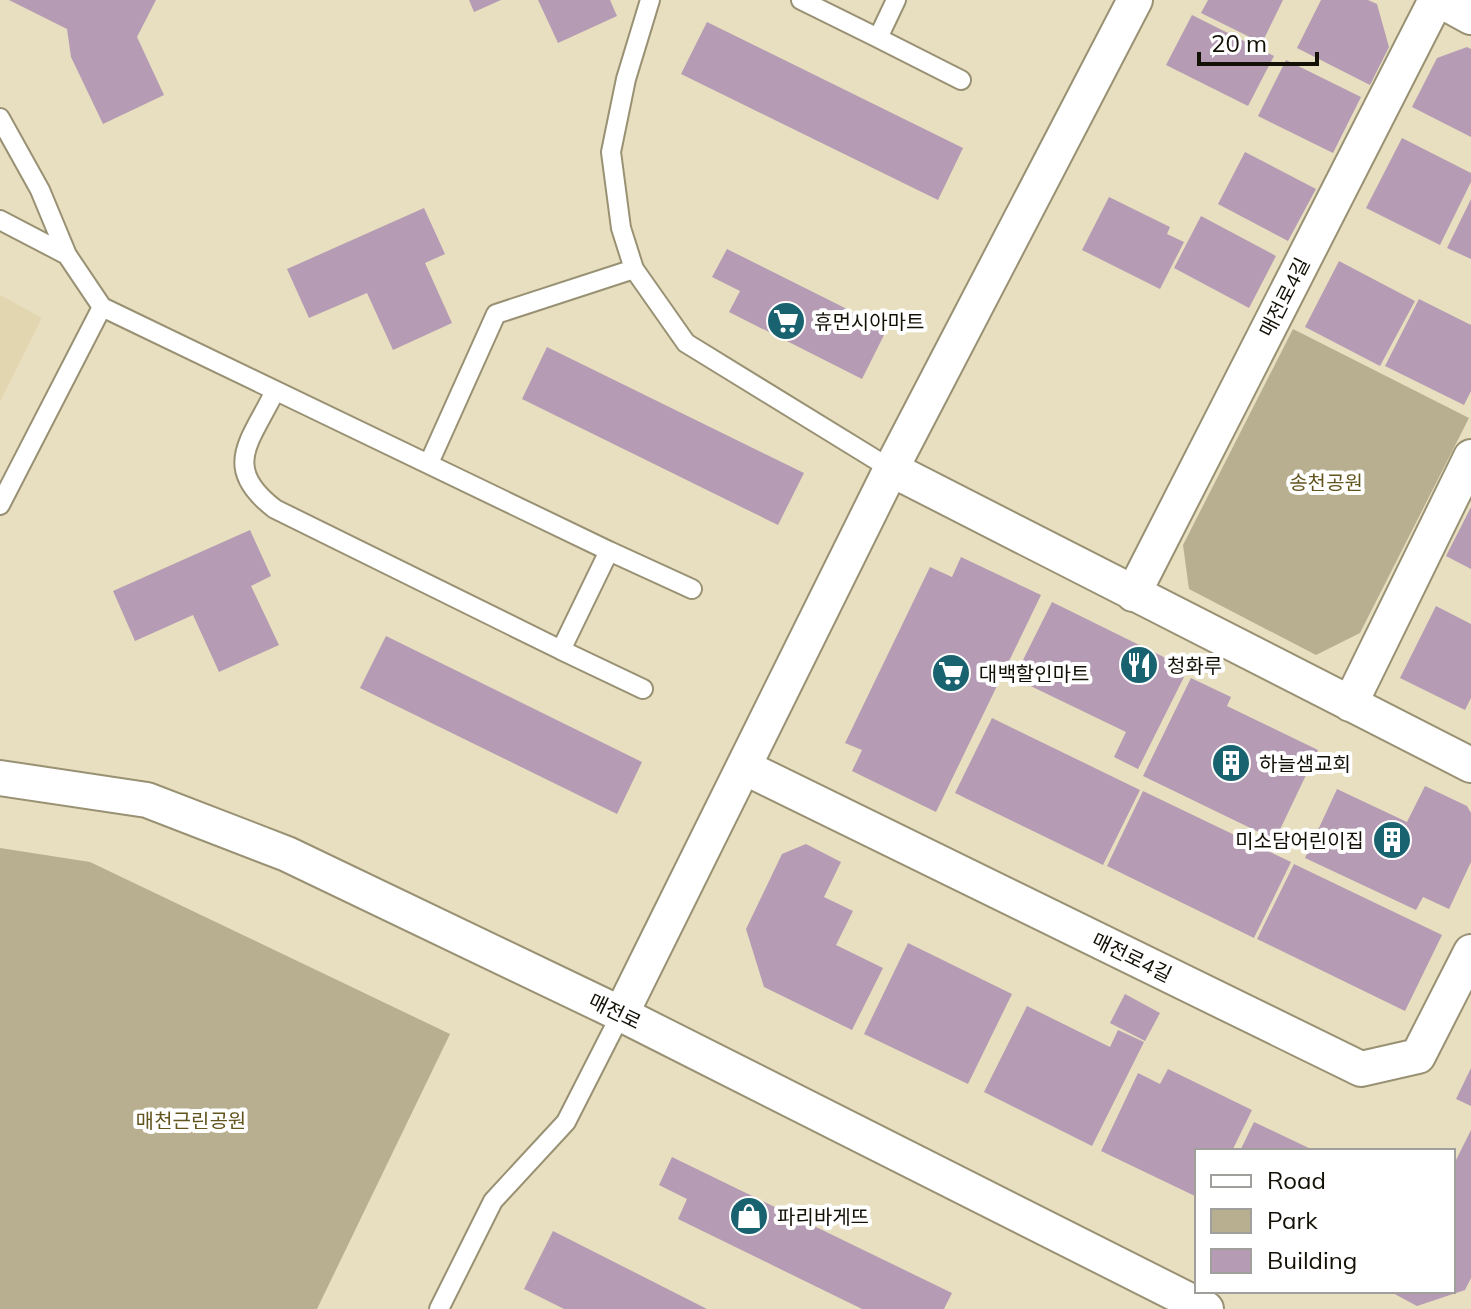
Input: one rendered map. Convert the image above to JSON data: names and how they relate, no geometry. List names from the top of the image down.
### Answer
{
  "streets": {
    "street": ["매전로4길", "매전로"]
  },
  "parks": ["송천공원", "매천근린공원"],
  "places": {
    "supermarket": ["휴먼시아마트", "대백할인마트"],
    "restaurant": ["청화루"],
    "building": ["하늘샘교회", "미소담어린이집"],
    "shop": ["파리바게뜨"]
  },
  "legend": ["Road", "Park", "Building"],
  "scale_bar": "20 m"
}
